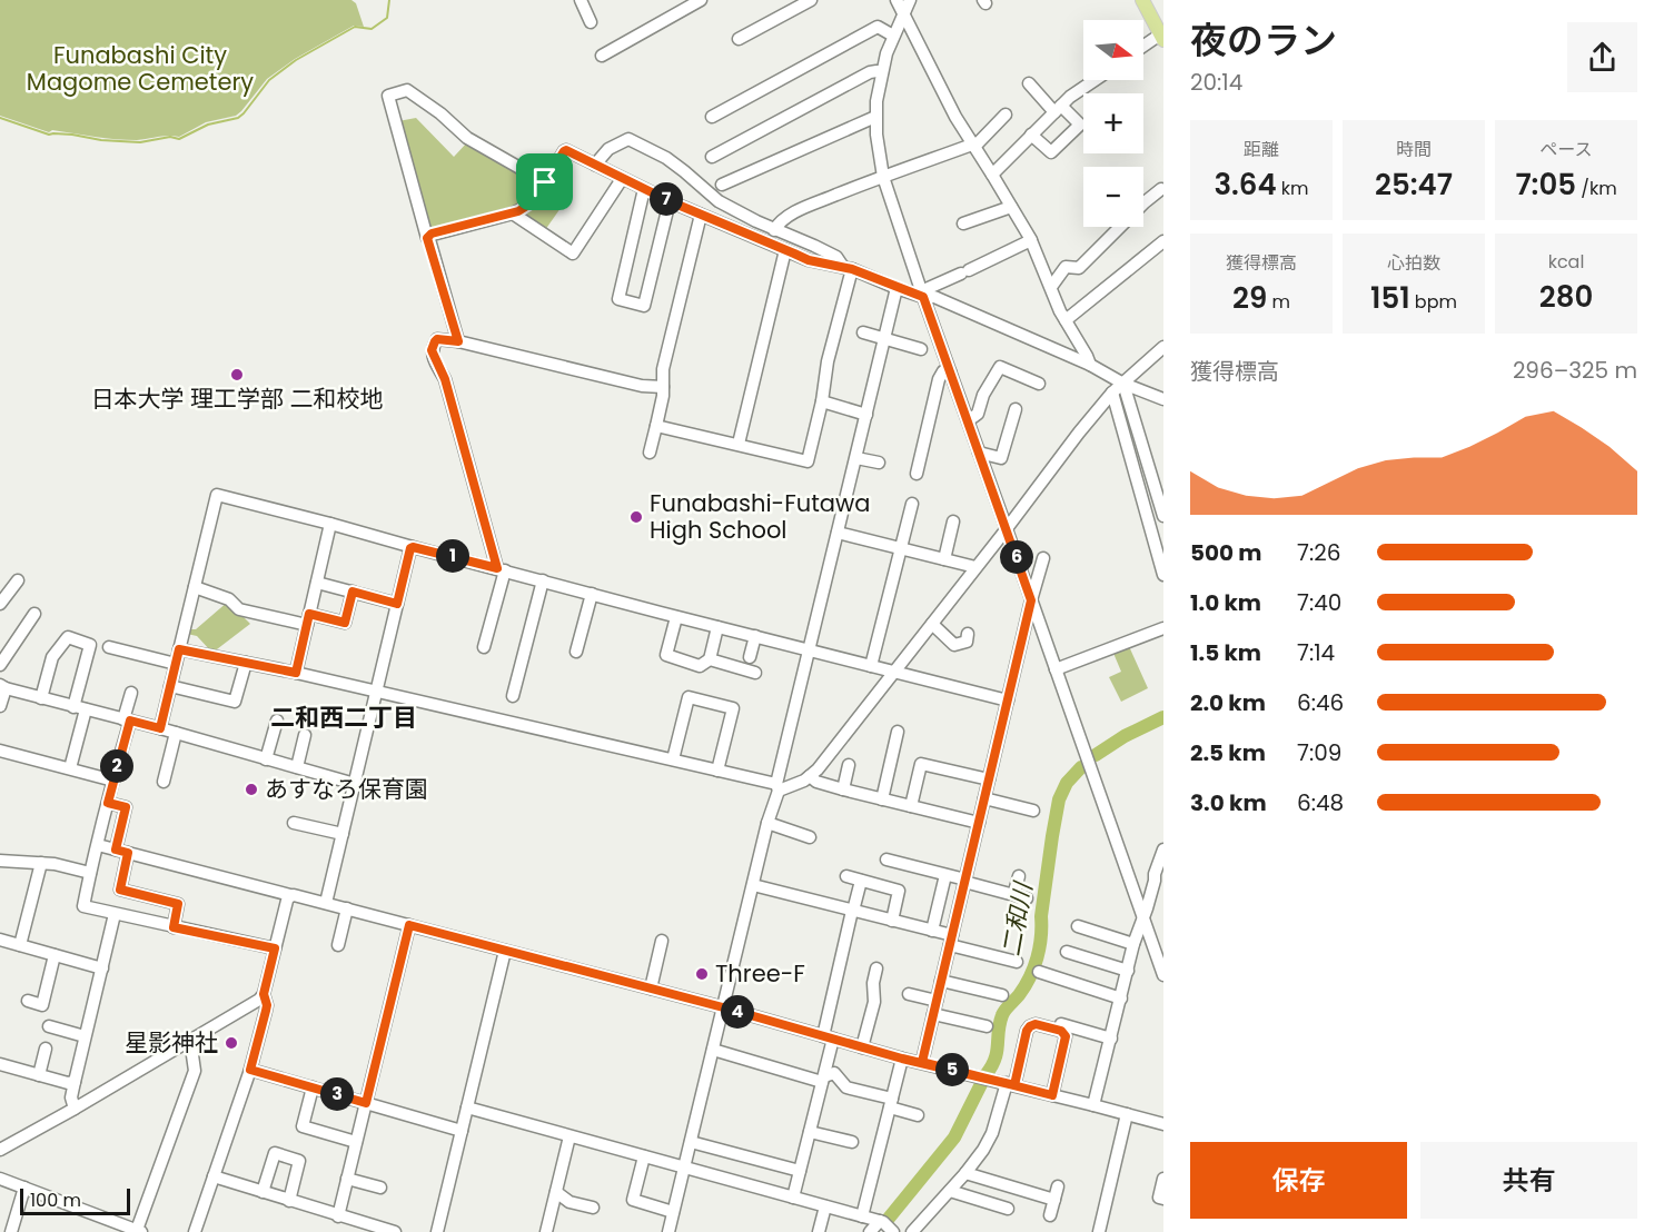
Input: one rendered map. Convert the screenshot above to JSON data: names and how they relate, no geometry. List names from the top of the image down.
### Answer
{
  "districts": ["二和西二丁目"],
  "water": ["二和川"],
  "parks": ["Funabashi City Magome Cemetery"],
  "places": [
    "日本大学 理工学部 二和校地",
    "Funabashi-Futawa High School",
    "あすなろ保育園",
    "Three-F",
    "星影神社"
  ],
  "scale_bar": "100 m",
  "north": "right",
  "page": {
    "heading": ["夜のラン", "20:14"],
    "map_buttons": ["+", "−"],
    "stats": [
      ["距離", "3.64 km"],
      ["時間", "25:47"],
      ["ペース", "7:05 /km"],
      ["獲得標高", "29 m"],
      ["心拍数", "151 bpm"],
      ["kcal", "280"]
    ],
    "pins": [
      "7",
      "1",
      "6",
      "2",
      "4",
      "5",
      "3"
    ],
    "chart": ["獲得標高", "296–325 m"],
    "list": [
      {
        "name": "500 m",
        "note": "7:26"
      },
      {
        "name": "1.0 km",
        "note": "7:40"
      },
      {
        "name": "1.5 km",
        "note": "7:14"
      },
      {
        "name": "2.0 km",
        "note": "6:46"
      },
      {
        "name": "2.5 km",
        "note": "7:09"
      },
      {
        "name": "3.0 km",
        "note": "6:48"
      }
    ],
    "buttons": ["保存", "共有"],
    "scale": "100 m"
  }
}
